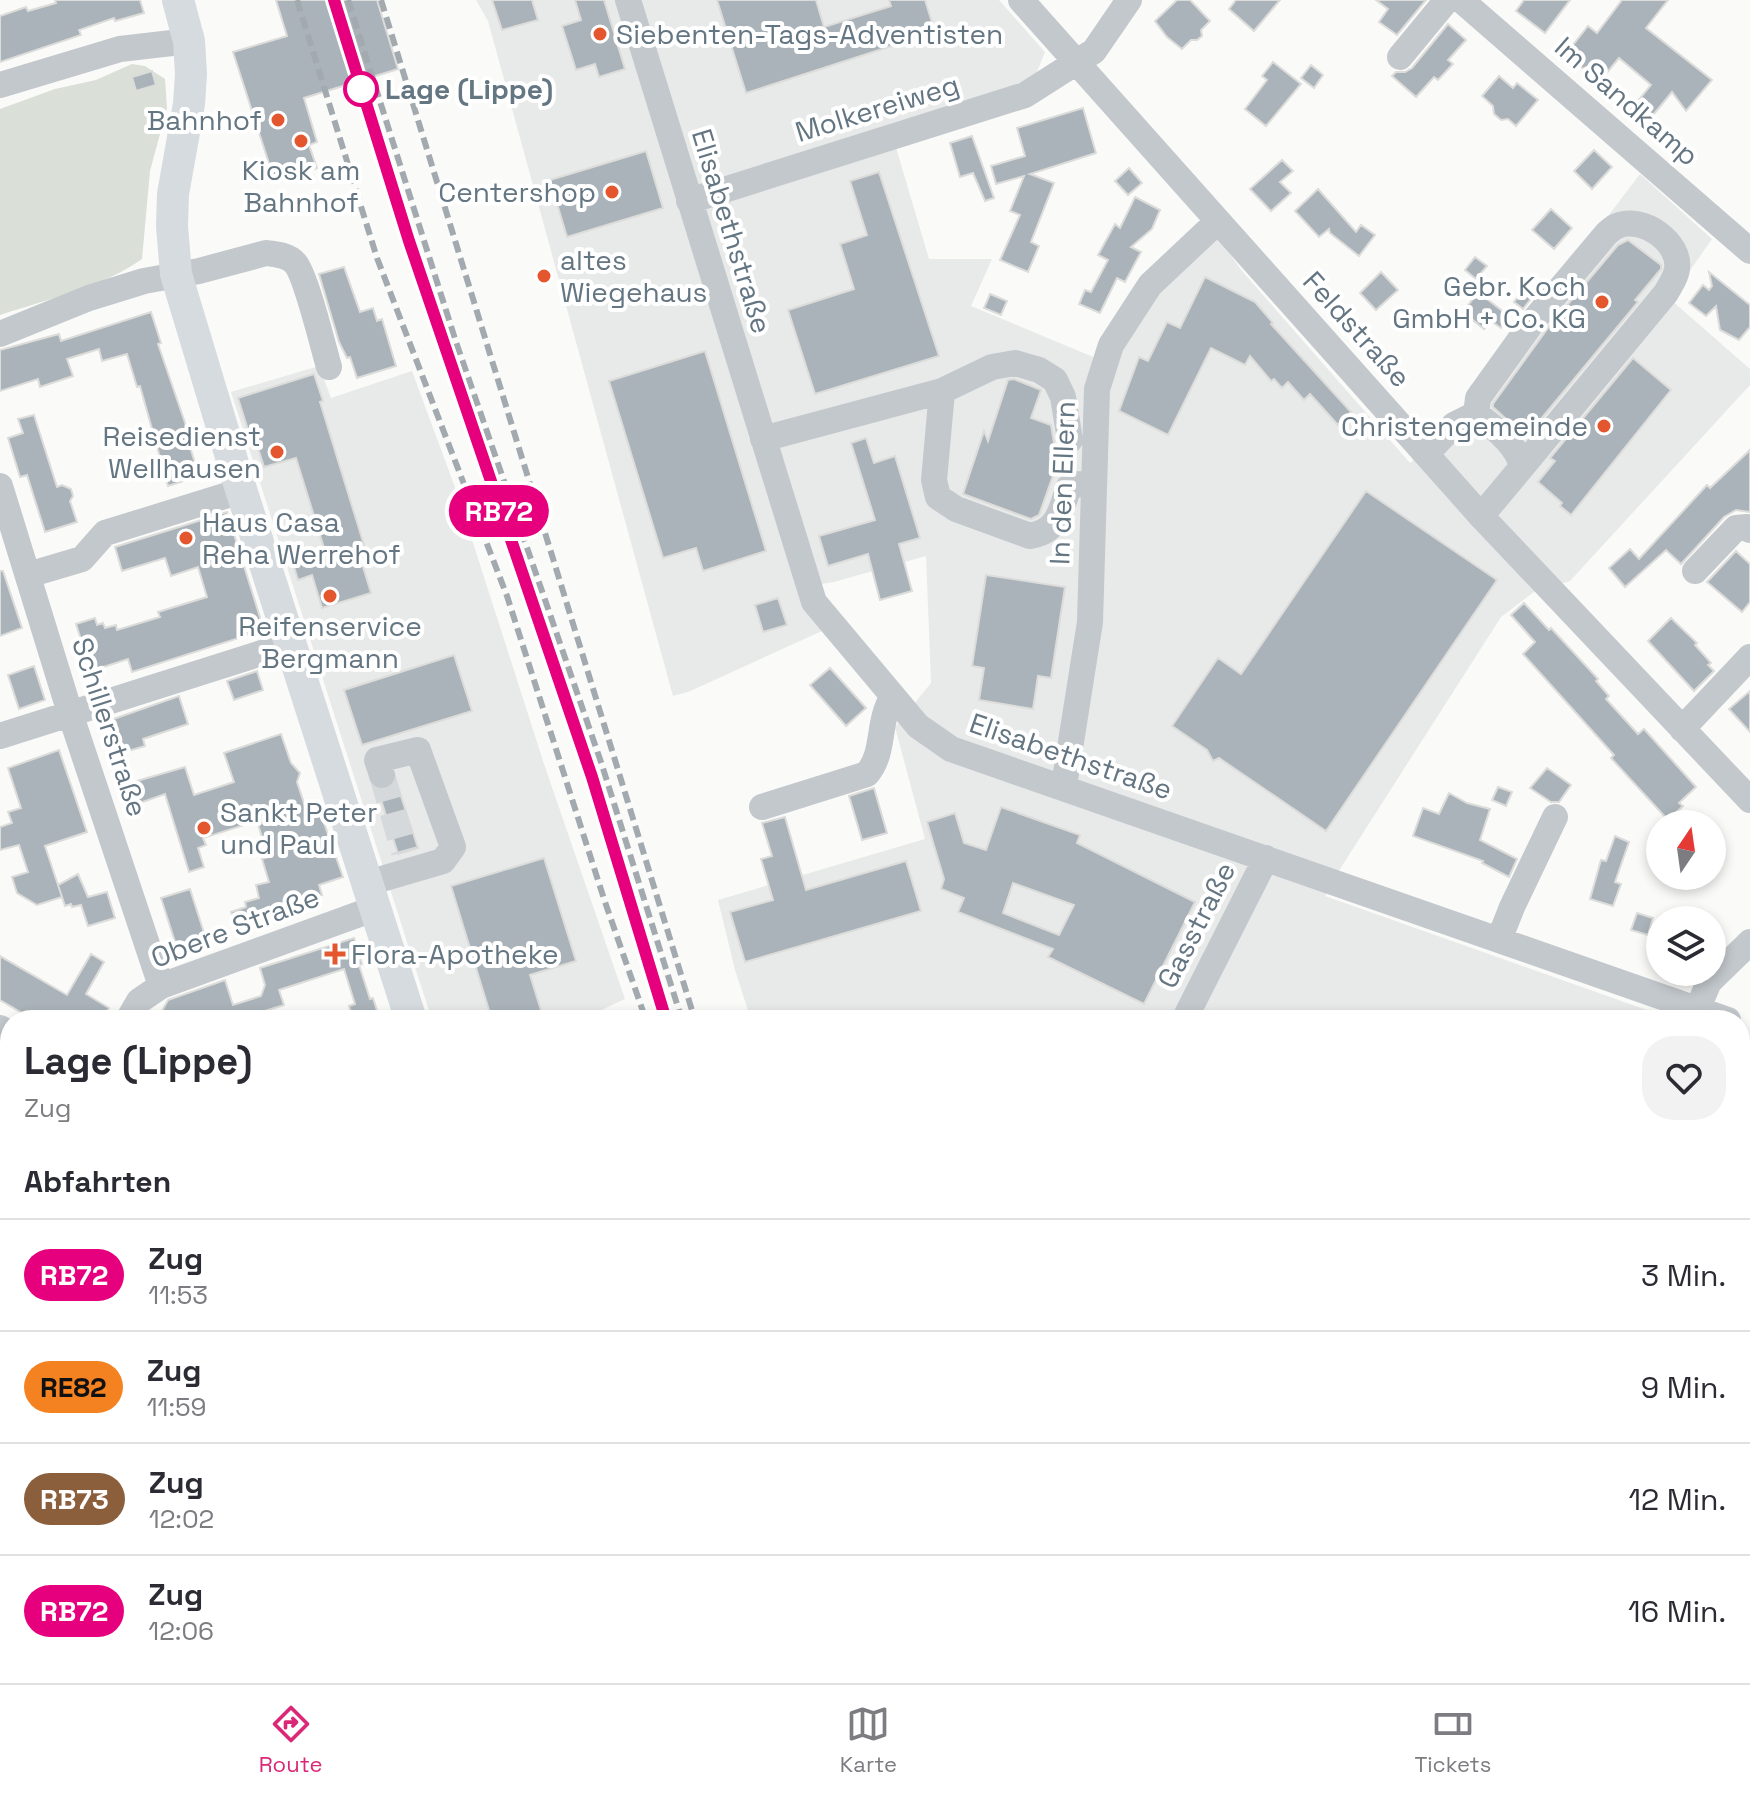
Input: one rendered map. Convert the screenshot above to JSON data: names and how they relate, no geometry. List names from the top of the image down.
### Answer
{
  "streets": {
    "street": [
      "Im Sandkamp",
      "Molkereiweg",
      "Elisabethstraße",
      "Feldstraße",
      "In den Ellern",
      "Schillerstraße",
      "Gasstraße",
      "Obere Straße"
    ]
  },
  "crossings": [
    ["Molkereiweg", "Elisabethstraße"],
    ["Molkereiweg", "Feldstraße"],
    ["Elisabethstraße", "In den Ellern"],
    ["Elisabethstraße", "Gasstraße"],
    ["Feldstraße", "In den Ellern"],
    ["Schillerstraße", "Obere Straße"]
  ],
  "places": {
    "other": [
      "Siebenten-Tags-Adventisten",
      "Lage (Lippe)",
      "Bahnhof",
      "Kiosk am Bahnhof",
      "Centershop",
      "altes Wiegehaus",
      "Gebr. Koch GmbH + Co. KG",
      "Christengemeinde",
      "Reisedienst Wellhausen",
      "Haus Casa Reha Werrehof",
      "Reifenservice Bergmann",
      "Sankt Peter und Paul"
    ],
    "health": ["Flora-Apotheke"]
  },
  "north": "top",
  "page": {
    "on_map": "RB72",
    "heading": [
      ["Lage (Lippe)", "Zug"],
      "Abfahrten"
    ],
    "list": [
      {
        "mark": "RB72",
        "name": "Zug",
        "note": "11:53",
        "value": "3 Min."
      },
      {
        "mark": "RE82",
        "name": "Zug",
        "note": "11:59",
        "value": "9 Min."
      },
      {
        "mark": "RB73",
        "name": "Zug",
        "note": "12:02",
        "value": "12 Min."
      },
      {
        "mark": "RB72",
        "name": "Zug",
        "note": "12:06",
        "value": "16 Min."
      }
    ],
    "tabs": ["Route", "Karte", "Tickets"]
  }
}
